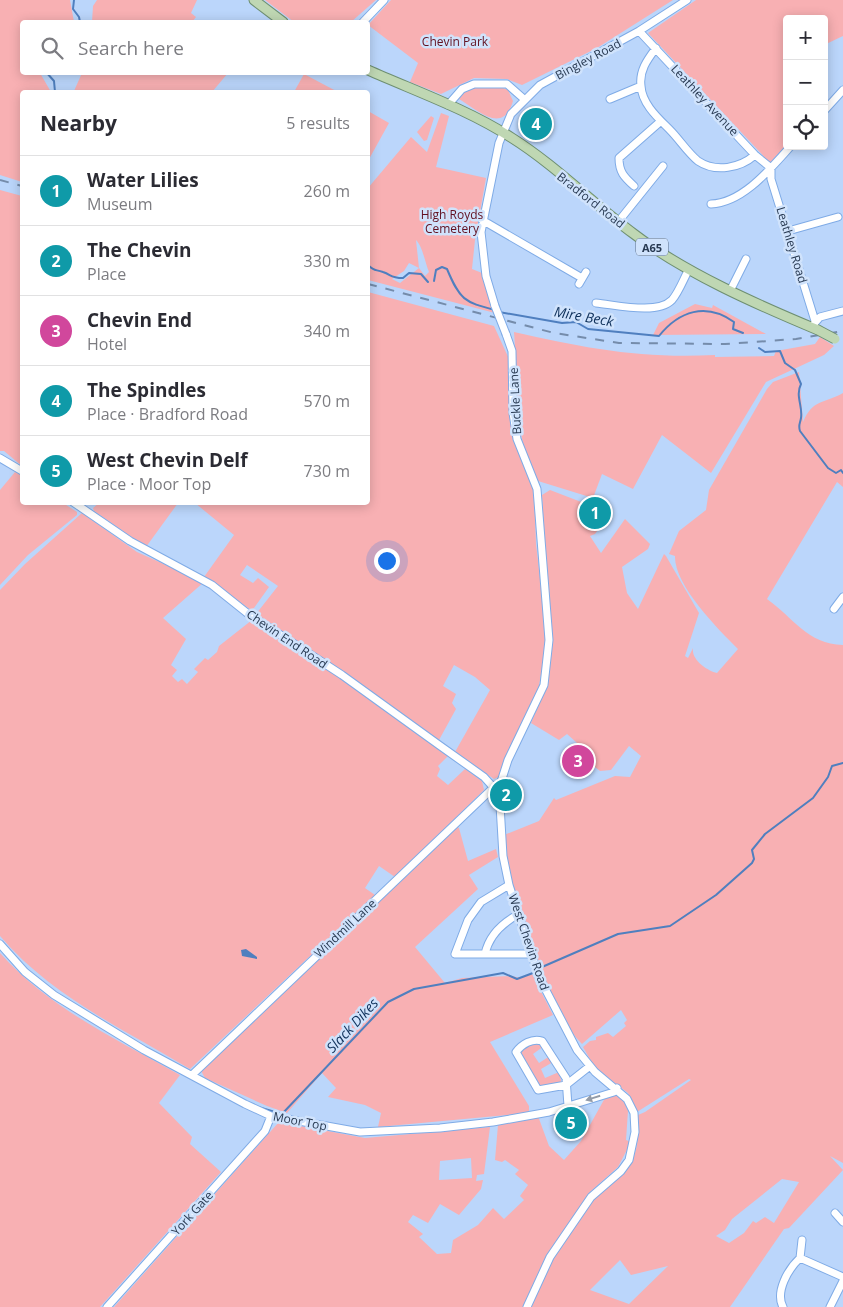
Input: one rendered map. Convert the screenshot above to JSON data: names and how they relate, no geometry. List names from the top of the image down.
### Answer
{
  "streets": {
    "main road": ["Bradford Road", "A65"],
    "street": [
      "Bingley Road",
      "Leathley Avenue",
      "Leathley Road",
      "Buckle Lane",
      "Chevin End Road",
      "Windmill Lane",
      "West Chevin Road",
      "Moor Top",
      "York Gate"
    ]
  },
  "crossings": [
    ["Bingley Road", "Leathley Avenue"],
    ["Bingley Road", "Bradford Road"],
    ["Bingley Road", "Buckle Lane"],
    ["Leathley Avenue", "Leathley Road"],
    ["Bradford Road", "Leathley Road"],
    ["Bradford Road", "Buckle Lane"],
    ["Buckle Lane", "Windmill Lane"],
    ["Buckle Lane", "West Chevin Road"],
    ["Chevin End Road", "Windmill Lane"],
    ["Windmill Lane", "West Chevin Road"],
    ["Windmill Lane", "Moor Top"],
    ["West Chevin Road", "Moor Top"],
    ["Moor Top", "York Gate"]
  ],
  "water": ["Mire Beck", "Slack Dikes"],
  "parks": ["Chevin Park", "High Royds Cemetery"],
  "page": {
    "map_buttons": ["+", "−"],
    "search": "Search here",
    "heading": ["Nearby", "5 results"],
    "pins": [
      "4",
      "1",
      "3",
      "2",
      "5"
    ],
    "list": [
      {
        "mark": "1",
        "name": "Water Lilies",
        "note": "Museum",
        "value": "260 m"
      },
      {
        "mark": "2",
        "name": "The Chevin",
        "note": "Place",
        "value": "330 m"
      },
      {
        "mark": "3",
        "name": "Chevin End",
        "note": "Hotel",
        "value": "340 m"
      },
      {
        "mark": "4",
        "name": "The Spindles",
        "note": "Place · Bradford Road",
        "value": "570 m"
      },
      {
        "mark": "5",
        "name": "West Chevin Delf",
        "note": "Place · Moor Top",
        "value": "730 m"
      }
    ]
  }
}
